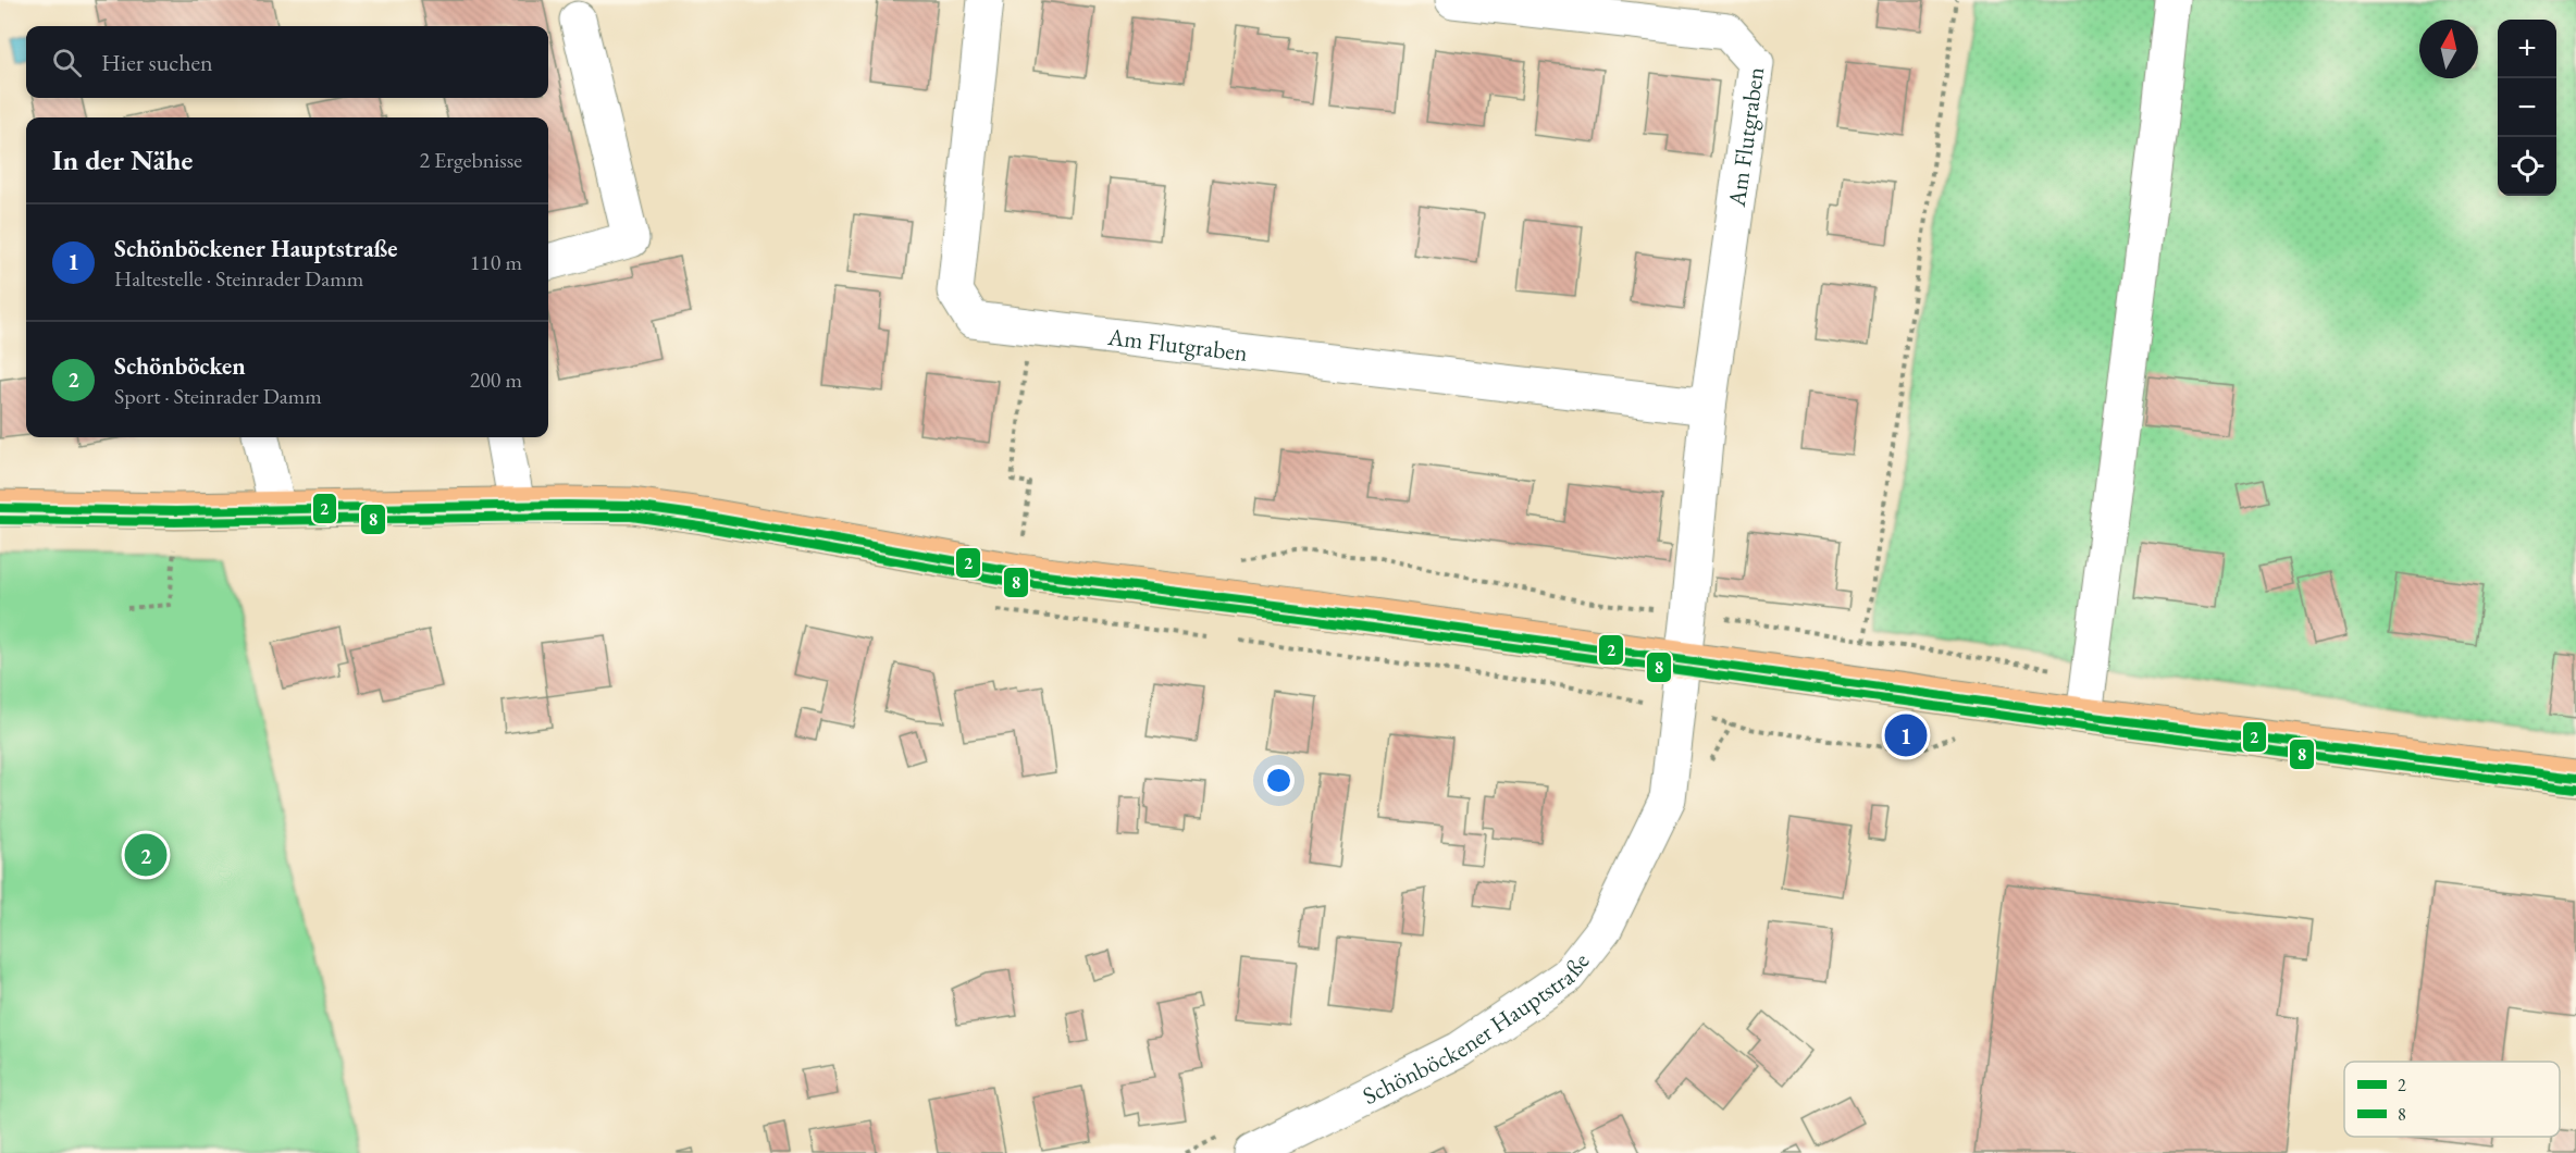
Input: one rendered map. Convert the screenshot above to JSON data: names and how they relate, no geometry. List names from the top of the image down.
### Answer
{
  "streets": {
    "street": ["Am Flutgraben", "Schönböckener Hauptstraße"]
  },
  "crossings": [
    ["Am Flutgraben", "Schönböckener Hauptstraße"]
  ],
  "lines": ["transit line 2", "transit line 8"],
  "legend": ["2", "8"],
  "north": "top",
  "page": {
    "map_buttons": ["+", "−"],
    "search": "Hier suchen",
    "heading": ["In der Nähe", "2 Ergebnisse"],
    "list": [
      {
        "mark": "1",
        "name": "Schönböckener Hauptstraße",
        "note": "Haltestelle · Steinrader Damm",
        "value": "110 m"
      },
      {
        "mark": "2",
        "name": "Schönböcken",
        "note": "Sport · Steinrader Damm",
        "value": "200 m"
      }
    ],
    "pins": ["1", "2"]
  }
}
